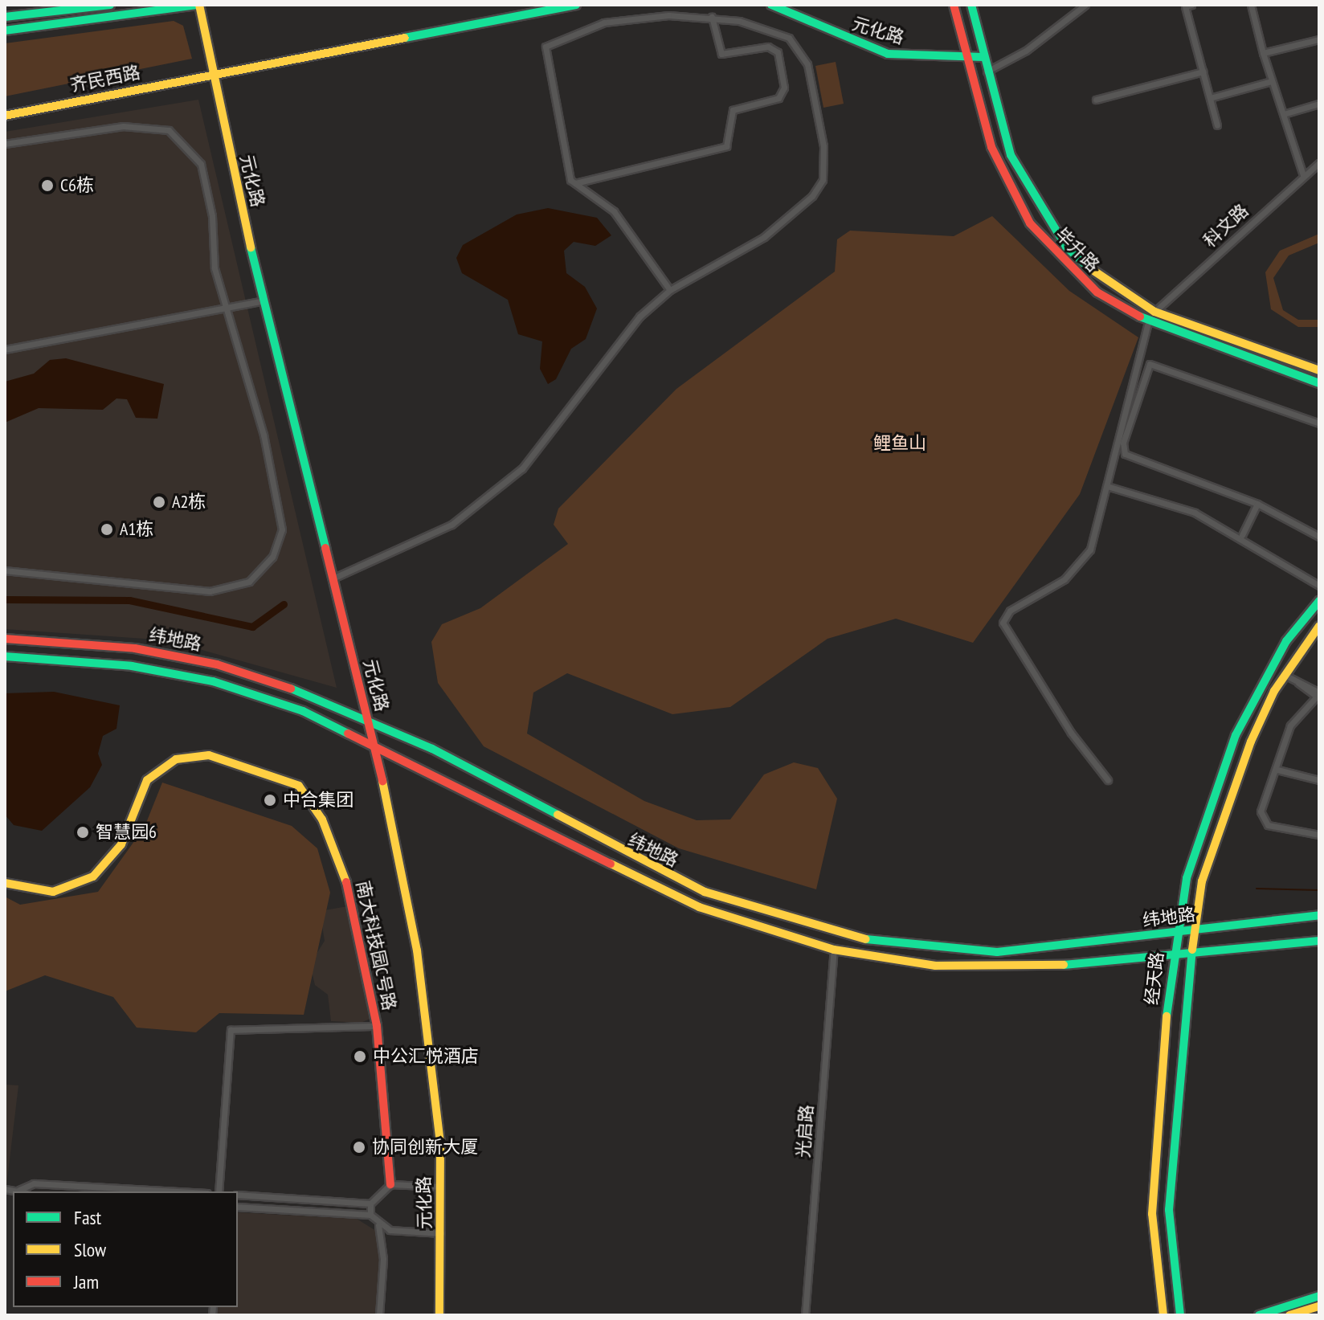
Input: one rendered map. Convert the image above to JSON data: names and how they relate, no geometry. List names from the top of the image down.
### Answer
{
  "streets": {
    "main road": [
      "元化路",
      "齐民西路",
      "毕升路",
      "纬地路",
      "南大科技园C号路",
      "经天路"
    ],
    "street": ["科文路", "光启路"]
  },
  "crossings": [
    ["元化路", "齐民西路"],
    ["元化路", "毕升路"],
    ["元化路", "纬地路"],
    ["科文路", "毕升路"],
    ["纬地路", "经天路"],
    ["纬地路", "光启路"]
  ],
  "parks": ["鲤鱼山"],
  "places": [
    "C6栋",
    "A2栋",
    "A1栋",
    "中合集团",
    "智慧园6",
    "中公汇悦酒店",
    "协同创新大厦"
  ],
  "legend": ["Fast", "Slow", "Jam"]
}
